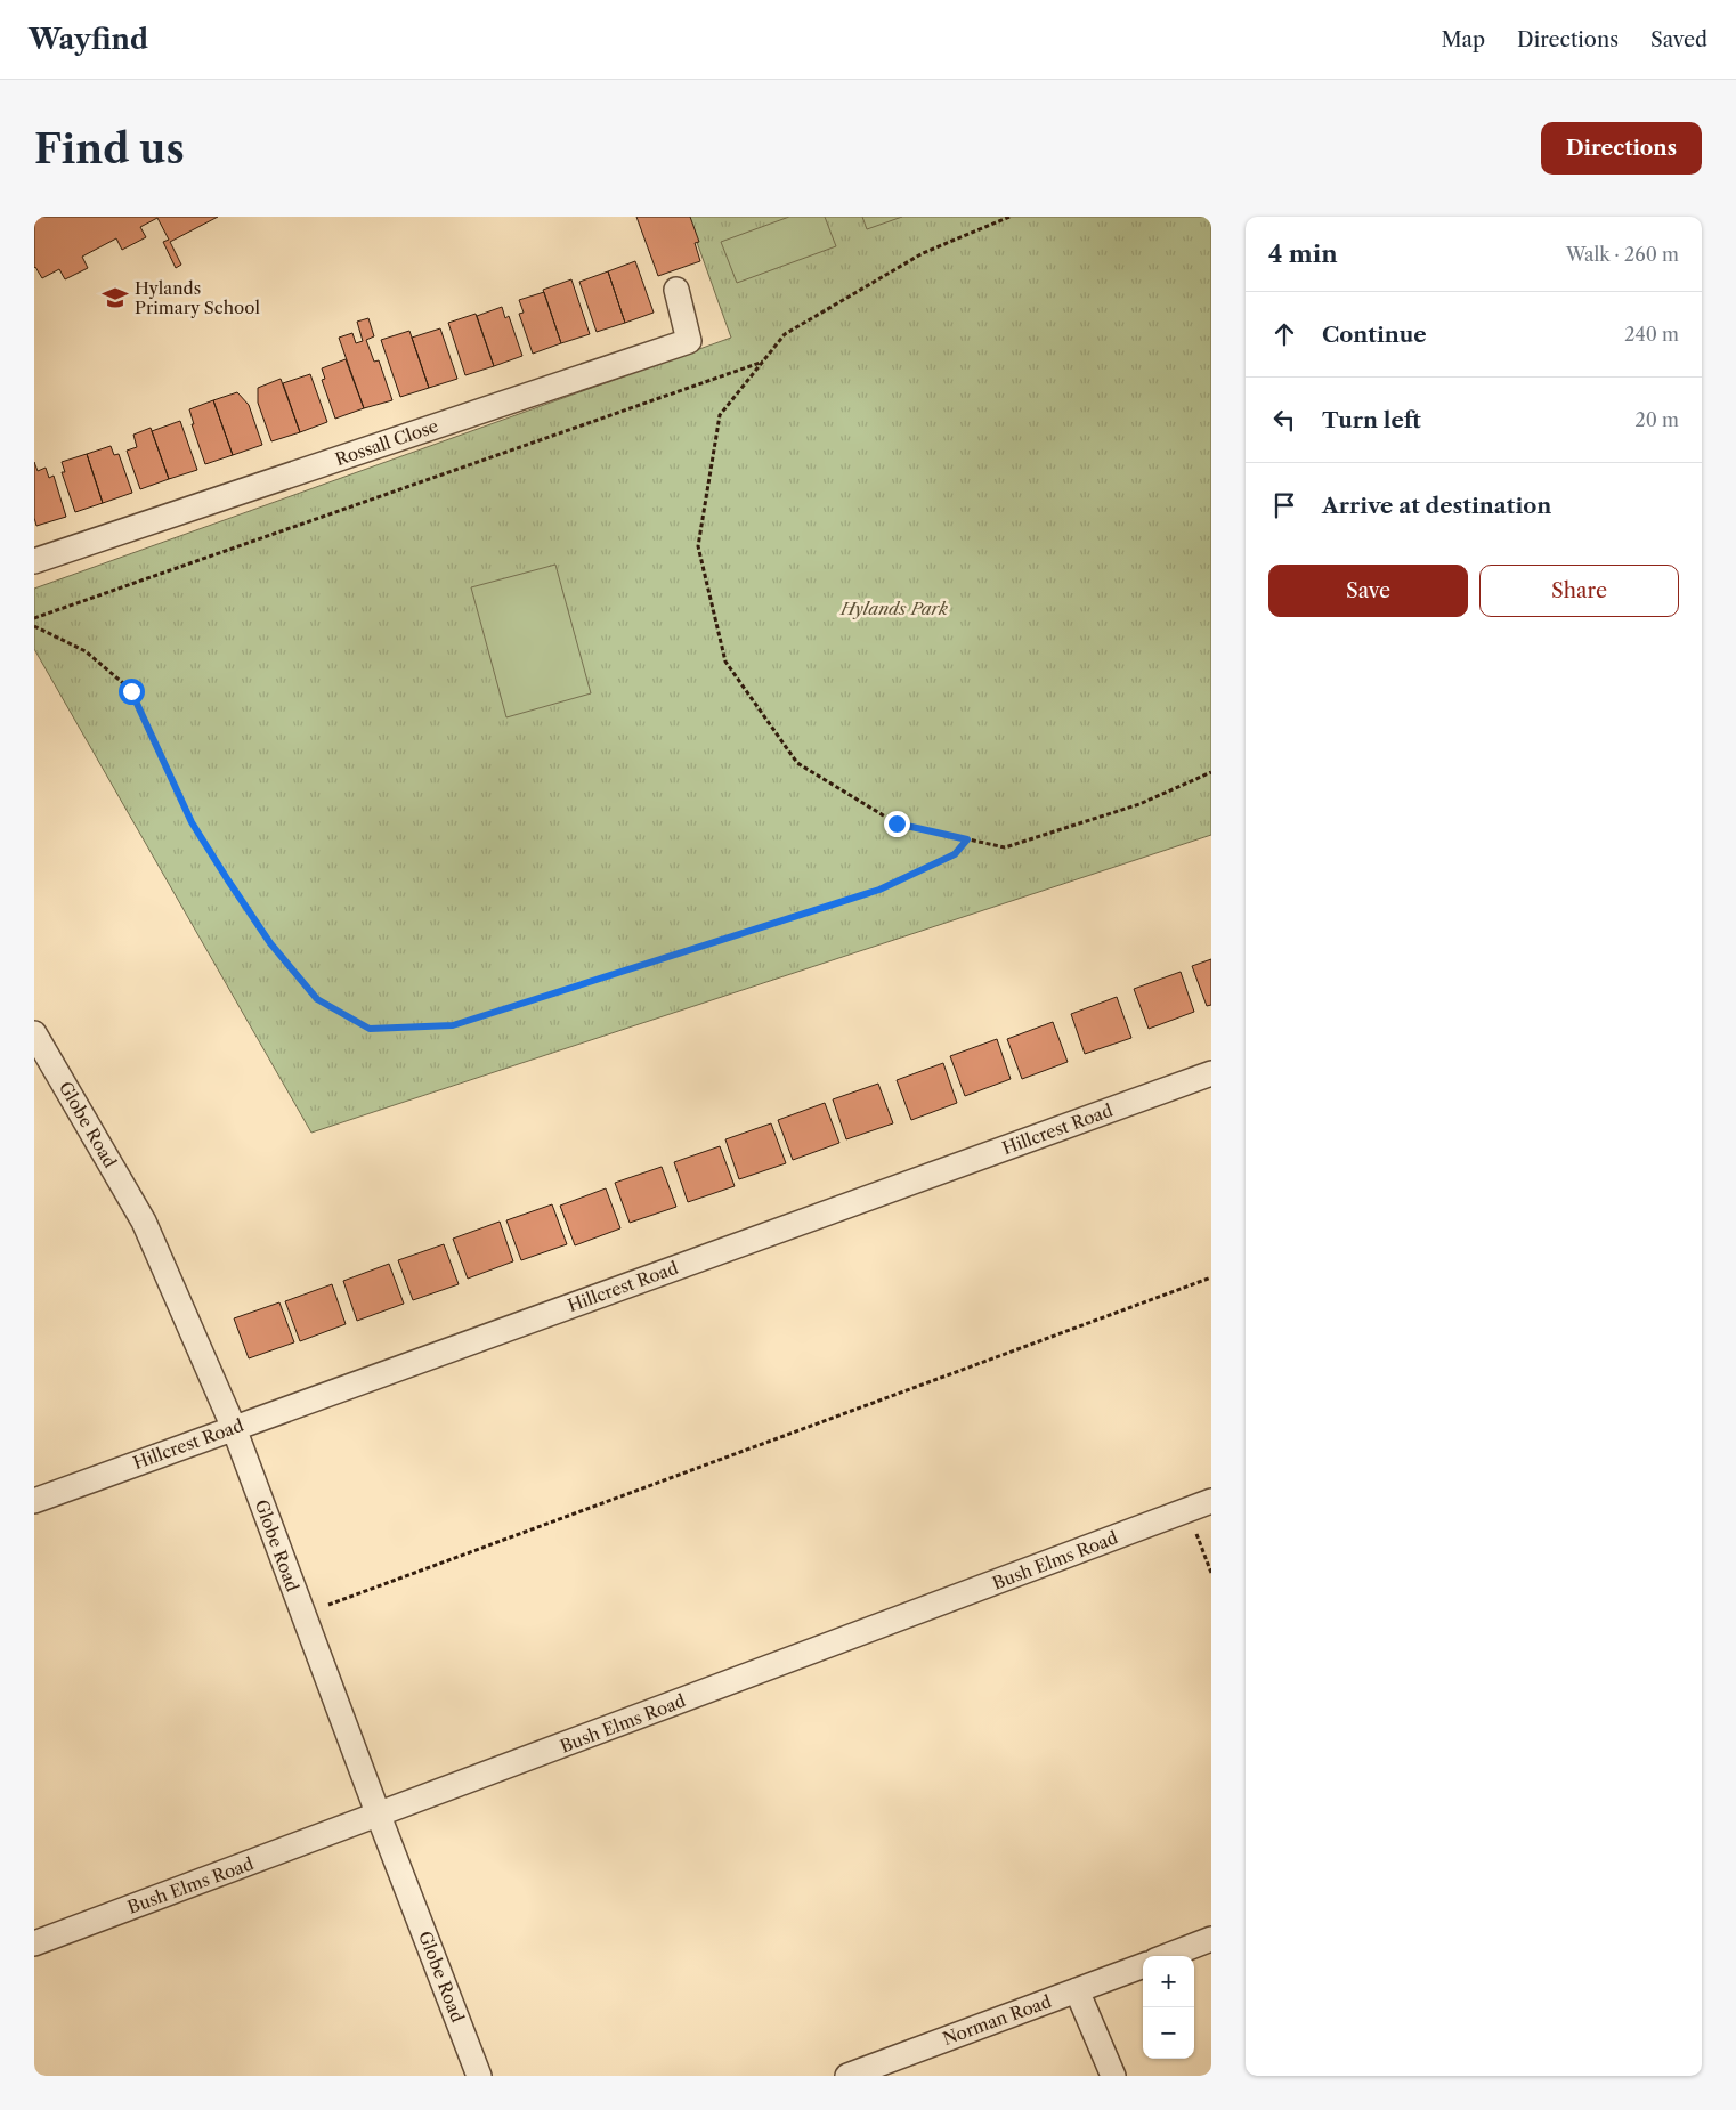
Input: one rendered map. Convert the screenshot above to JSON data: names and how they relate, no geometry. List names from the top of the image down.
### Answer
{
  "streets": {
    "street": [
      "Rossall Close",
      "Globe Road",
      "Hillcrest Road",
      "Bush Elms Road",
      "Norman Road"
    ]
  },
  "crossings": [
    ["Globe Road", "Hillcrest Road"],
    ["Globe Road", "Bush Elms Road"]
  ],
  "parks": ["Hylands Park"],
  "places": {
    "school or university": ["Hylands Primary School"]
  },
  "page": {
    "header": "Wayfind",
    "nav": ["Map", "Directions", "Saved"],
    "buttons": [
      "Directions",
      ["Save", "Share"]
    ],
    "title": "Find us",
    "heading": ["4 min", "Walk · 260 m"],
    "list": [
      ["Continue", "240 m"],
      ["Turn left", "20 m"],
      "Arrive at destination"
    ],
    "map_buttons": ["+", "−"]
  }
}
